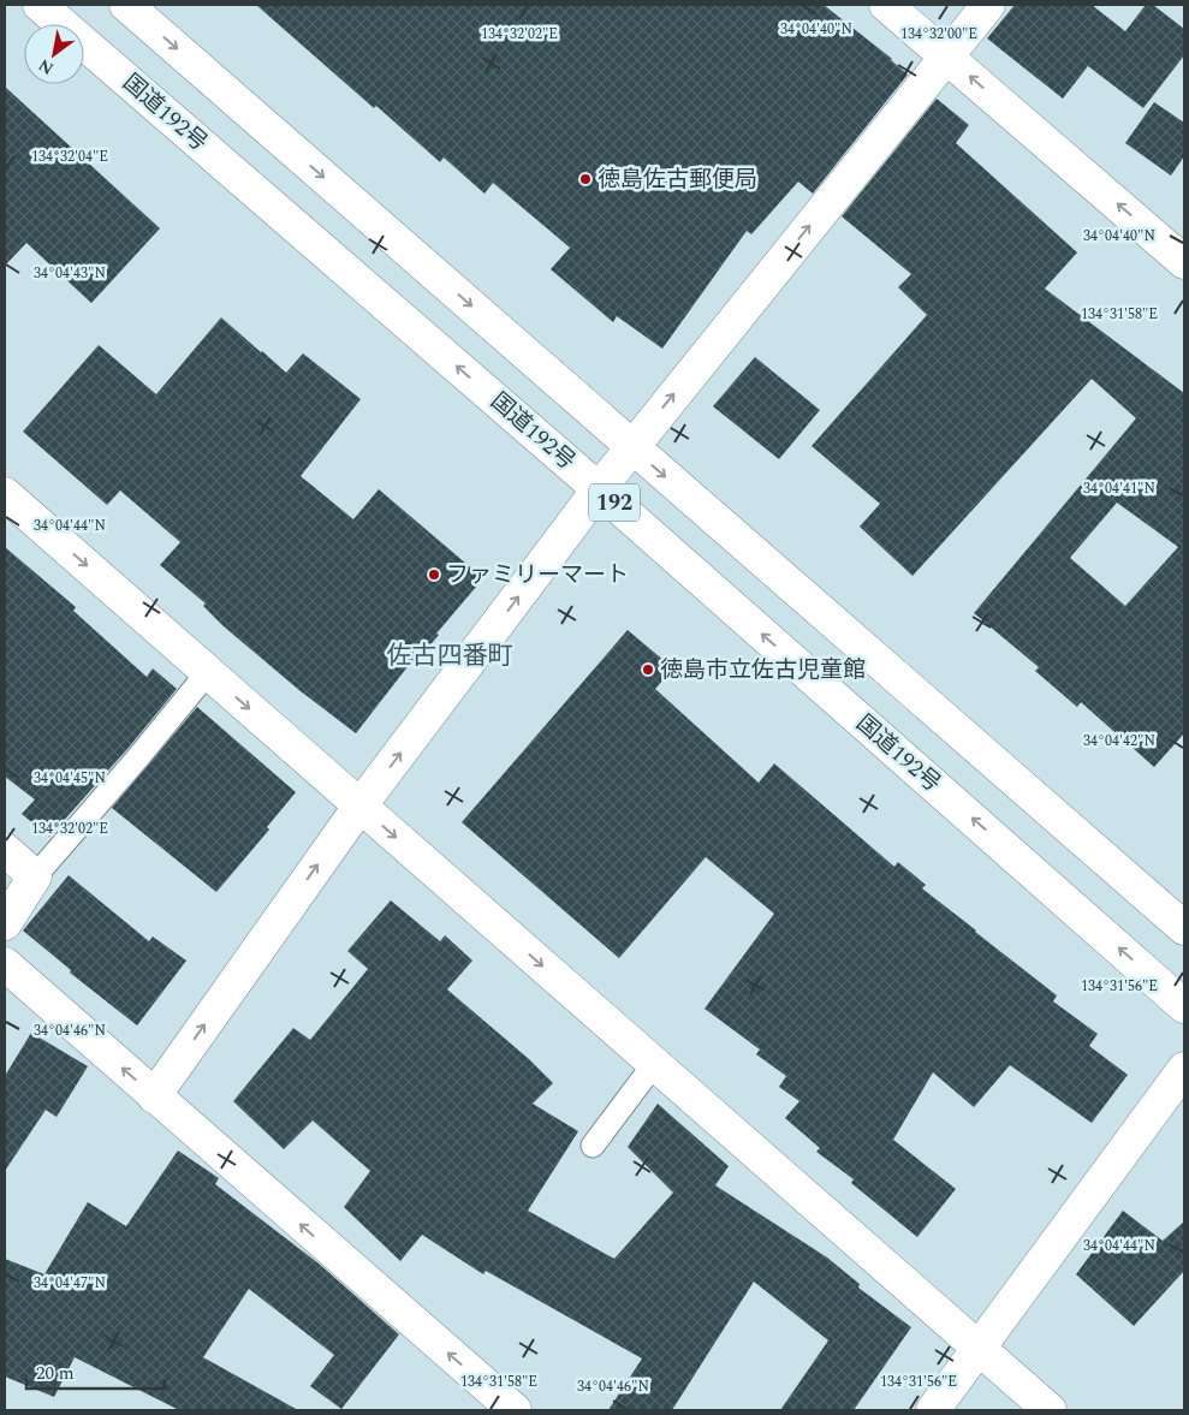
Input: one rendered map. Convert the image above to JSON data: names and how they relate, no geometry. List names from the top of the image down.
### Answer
{
  "streets": {
    "main road": ["国道192号", "192"]
  },
  "districts": ["佐古四番町"],
  "places": ["徳島佐古郵便局", "ファミリーマート", "徳島市立佐古児童館"],
  "scale_bar": "20 m",
  "north": "bottom left",
  "coordinates": [
    "34°04'40\"N",
    "134°32'02\"E",
    "134°32'00\"E",
    "134°32'04\"E",
    "34°04'43\"N",
    "134°31'58\"E",
    "34°04'41\"N",
    "34°04'44\"N",
    "34°04'42\"N",
    "34°04'45\"N",
    "134°31'56\"E",
    "34°04'46\"N",
    "34°04'47\"N"
  ]
}
